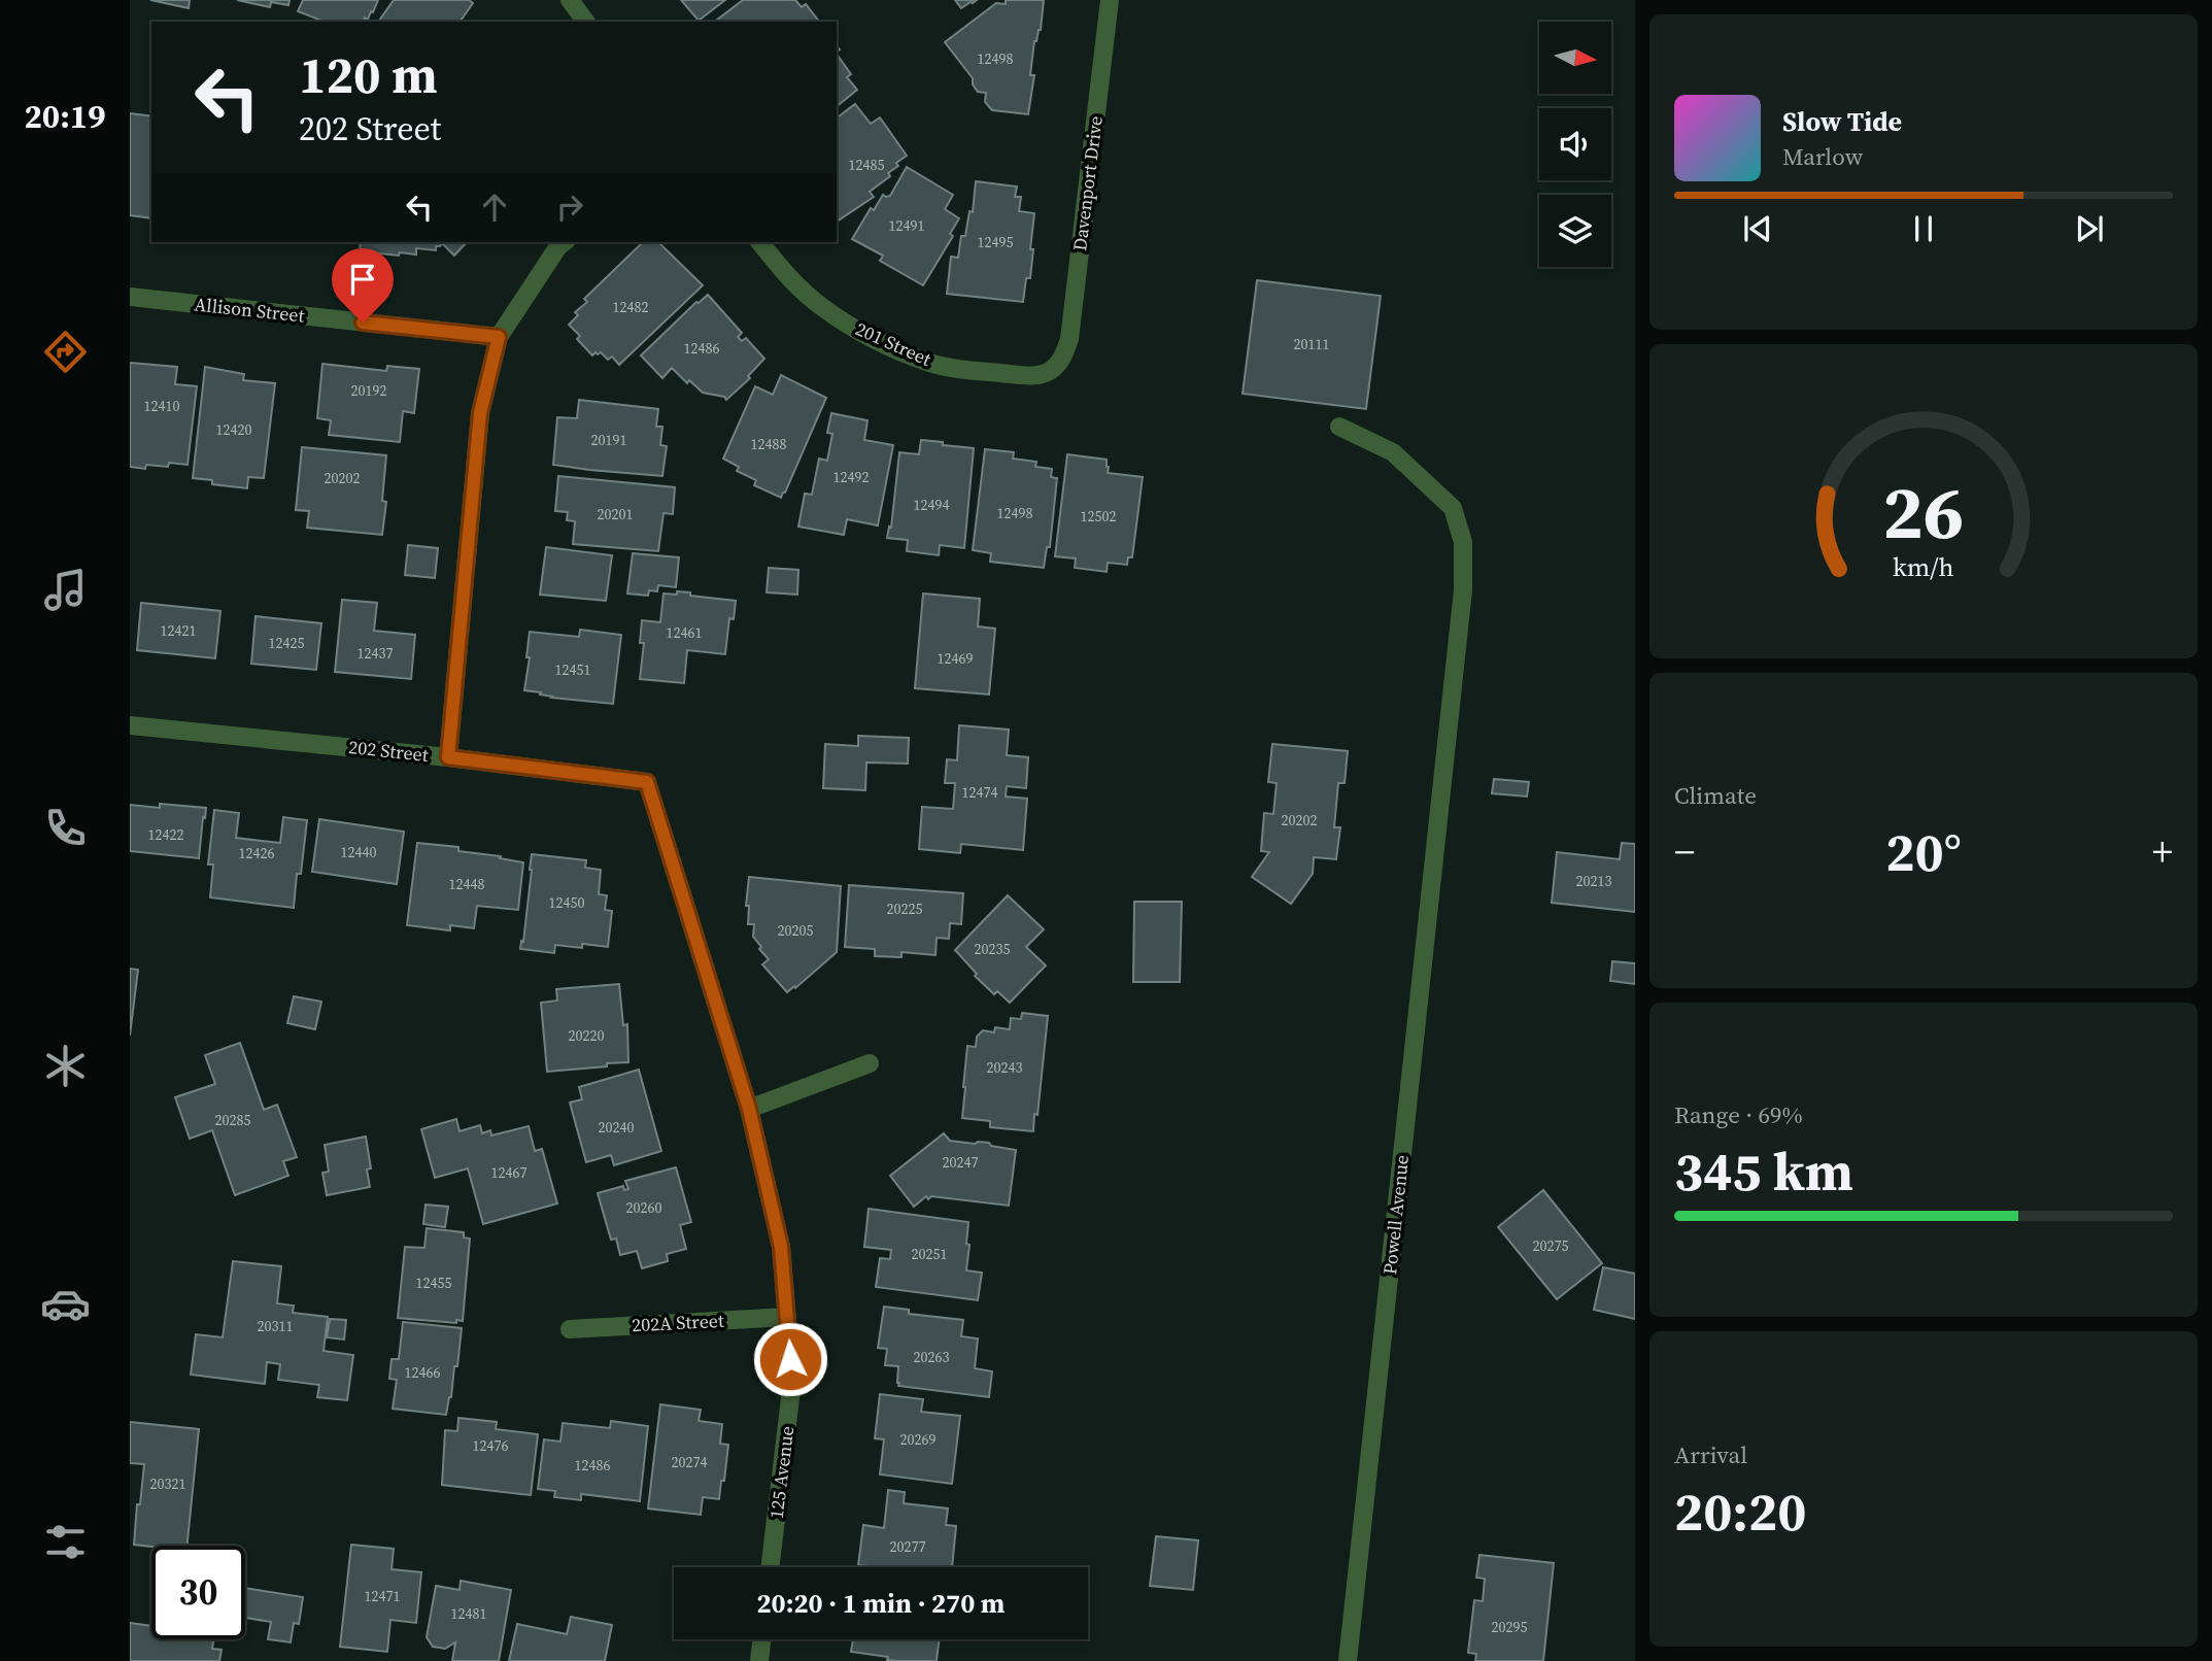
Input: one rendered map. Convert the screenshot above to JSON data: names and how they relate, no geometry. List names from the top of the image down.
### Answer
{
  "streets": {
    "street": [
      "Davenport Drive",
      "Allison Street",
      "201 Street",
      "202 Street",
      "Powell Avenue",
      "202A Street",
      "125 Avenue"
    ]
  },
  "crossings": [
    ["Davenport Drive", "201 Street"],
    ["202 Street", "125 Avenue"],
    ["202A Street", "125 Avenue"]
  ],
  "house_numbers": [
    "12498",
    "12485",
    "12491",
    "12495",
    "12482",
    "20111",
    "12486",
    "20192",
    "12410",
    "12420",
    "20191",
    "12488",
    "12492",
    "20202",
    "12494",
    "12498",
    "20201",
    "12502",
    "12421",
    "12461",
    "12425",
    "12437",
    "12469",
    "12451",
    "12474",
    "20202",
    "12422",
    "12440",
    "12426",
    "20213",
    "12448",
    "12450",
    "20225",
    "20205",
    "20235",
    "20220",
    "20243",
    "20285",
    "20240",
    "20247",
    "12467",
    "20260",
    "20275",
    "20251",
    "12455",
    "20311",
    "20263",
    "12466",
    "20269",
    "12476",
    "20274",
    "12486",
    "20321",
    "20277",
    "12471",
    "12481",
    "20295"
  ],
  "north": "right",
  "page": {
    "tabs": "20:19",
    "turn": ["120 m", "202 Street"],
    "song": ["Slow Tide", "Marlow"],
    "tile": [
      "Climate",
      ["Range · 69%", "345 km"],
      ["Arrival", "20:20"]
    ],
    "heat": ["−", "20°", "+"],
    "limit": "30",
    "trip": "20:20 · 1 min · 270 m",
    "gauge": ["26", "km/h"]
  }
}
